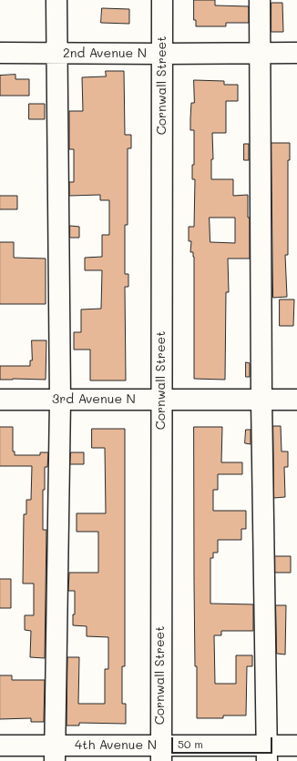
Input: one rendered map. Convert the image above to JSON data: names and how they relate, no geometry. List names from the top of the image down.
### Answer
{
  "streets": {
    "street": [
      "2nd Avenue N",
      "Cornwall Street",
      "3rd Avenue N",
      "4th Avenue N"
    ]
  },
  "crossings": [
    ["2nd Avenue N", "Cornwall Street"],
    ["Cornwall Street", "3rd Avenue N"],
    ["Cornwall Street", "4th Avenue N"]
  ],
  "scale_bar": "50 m"
}
